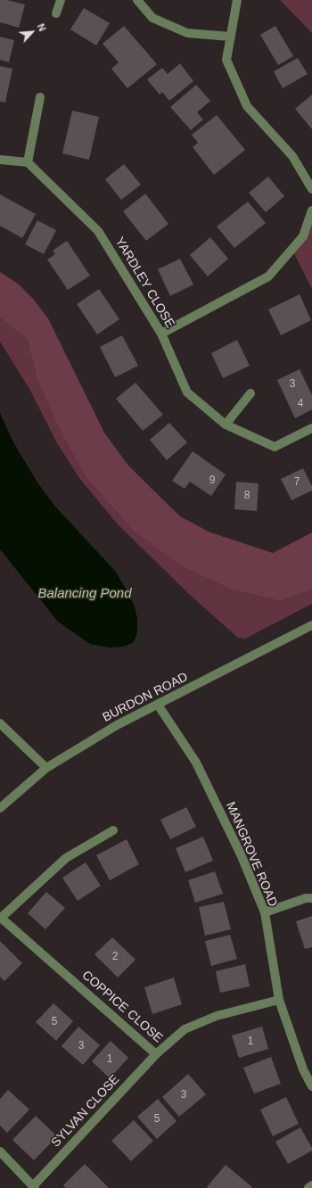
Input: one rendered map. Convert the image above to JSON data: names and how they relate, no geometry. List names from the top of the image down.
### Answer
{
  "streets": {
    "street": [
      "YARDLEY CLOSE",
      "BURDON ROAD",
      "MANGROVE ROAD",
      "COPPICE CLOSE",
      "SYLVAN CLOSE"
    ]
  },
  "crossings": [
    ["BURDON ROAD", "MANGROVE ROAD"],
    ["MANGROVE ROAD", "COPPICE CLOSE"],
    ["COPPICE CLOSE", "SYLVAN CLOSE"]
  ],
  "water": ["Balancing Pond"],
  "house_numbers": [
    "3",
    "4",
    "9",
    "7",
    "8",
    "2",
    "5",
    "1",
    "3",
    "1",
    "3",
    "5"
  ],
  "north": "top right"
}
